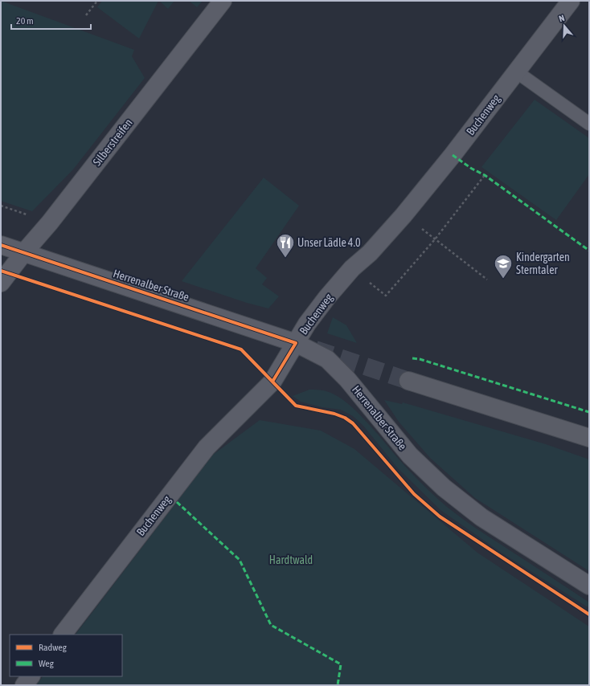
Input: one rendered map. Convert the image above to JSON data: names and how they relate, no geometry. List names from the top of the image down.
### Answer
{
  "streets": {
    "street": ["Buchenweg", "Silberstreifen", "Herrenalber Straße"]
  },
  "crossings": [
    ["Buchenweg", "Herrenalber Straße"],
    ["Silberstreifen", "Herrenalber Straße"]
  ],
  "parks": ["Hardtwald"],
  "places": {
    "restaurant": ["Unser Lädle 4.0"],
    "school or university": ["Kindergarten Sterntaler"]
  },
  "legend": ["Radweg", "Weg"],
  "scale_bar": "20 m",
  "north": "top"
}
